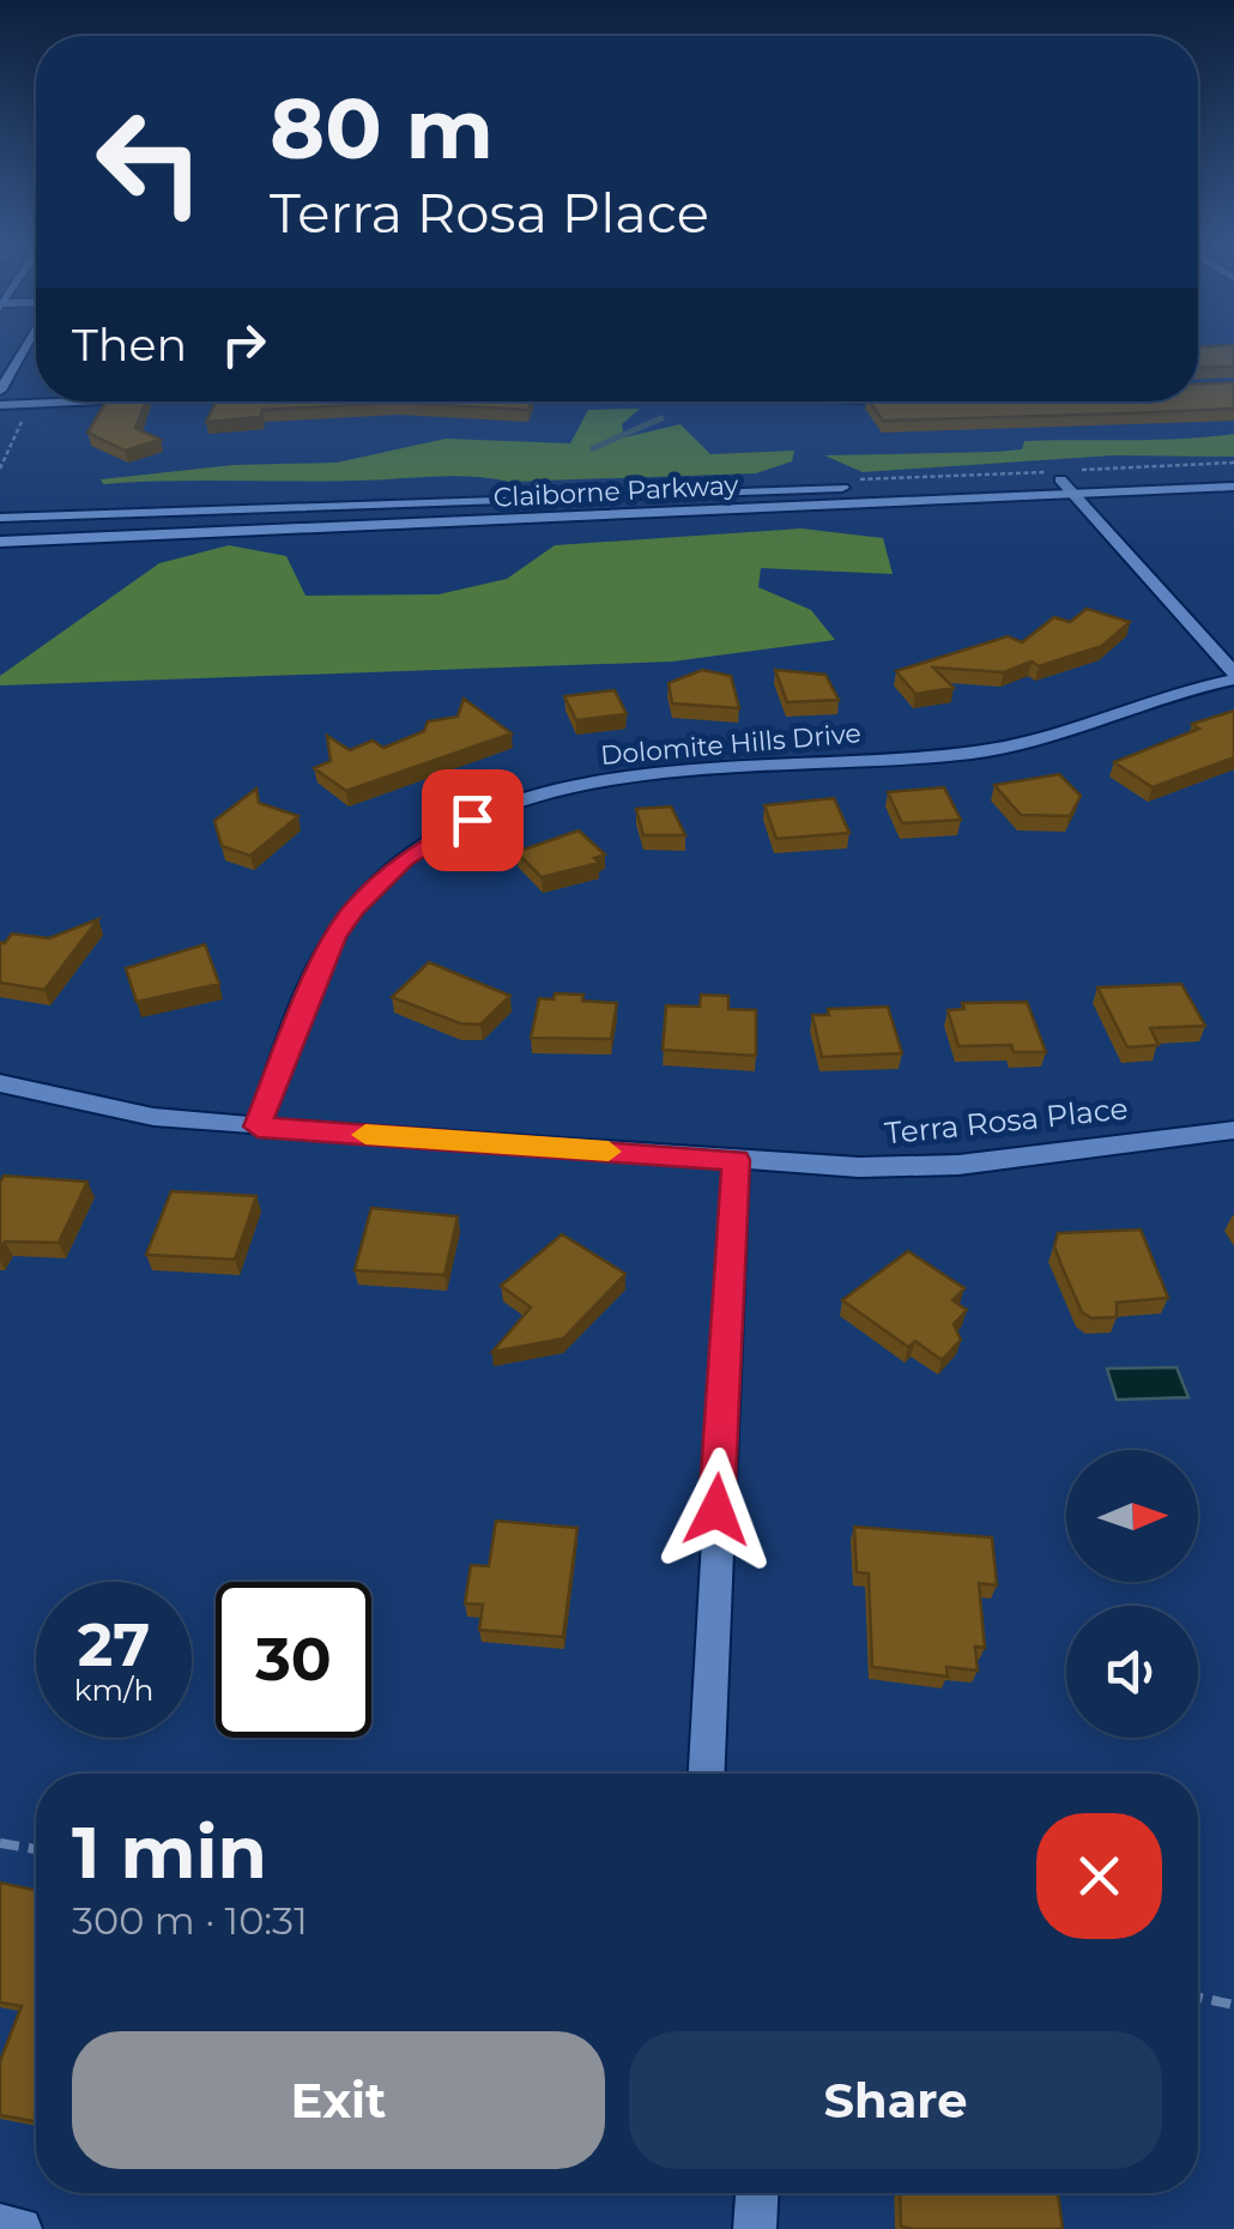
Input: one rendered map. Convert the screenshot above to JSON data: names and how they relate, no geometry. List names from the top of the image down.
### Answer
{
  "streets": {
    "main road": ["Claiborne Parkway"],
    "street": ["Dolomite Hills Drive", "Terra Rosa Place"]
  },
  "crossings": [
    ["Dolomite Hills Drive", "Terra Rosa Place"]
  ],
  "north": "right",
  "page": {
    "turn": ["80 m", "Terra Rosa Place"],
    "then": "Then",
    "speed": "27 km/h",
    "limit": "30",
    "heading": ["1 min", "300 m · 10:31"],
    "buttons": ["Exit", "Share"]
  }
}
